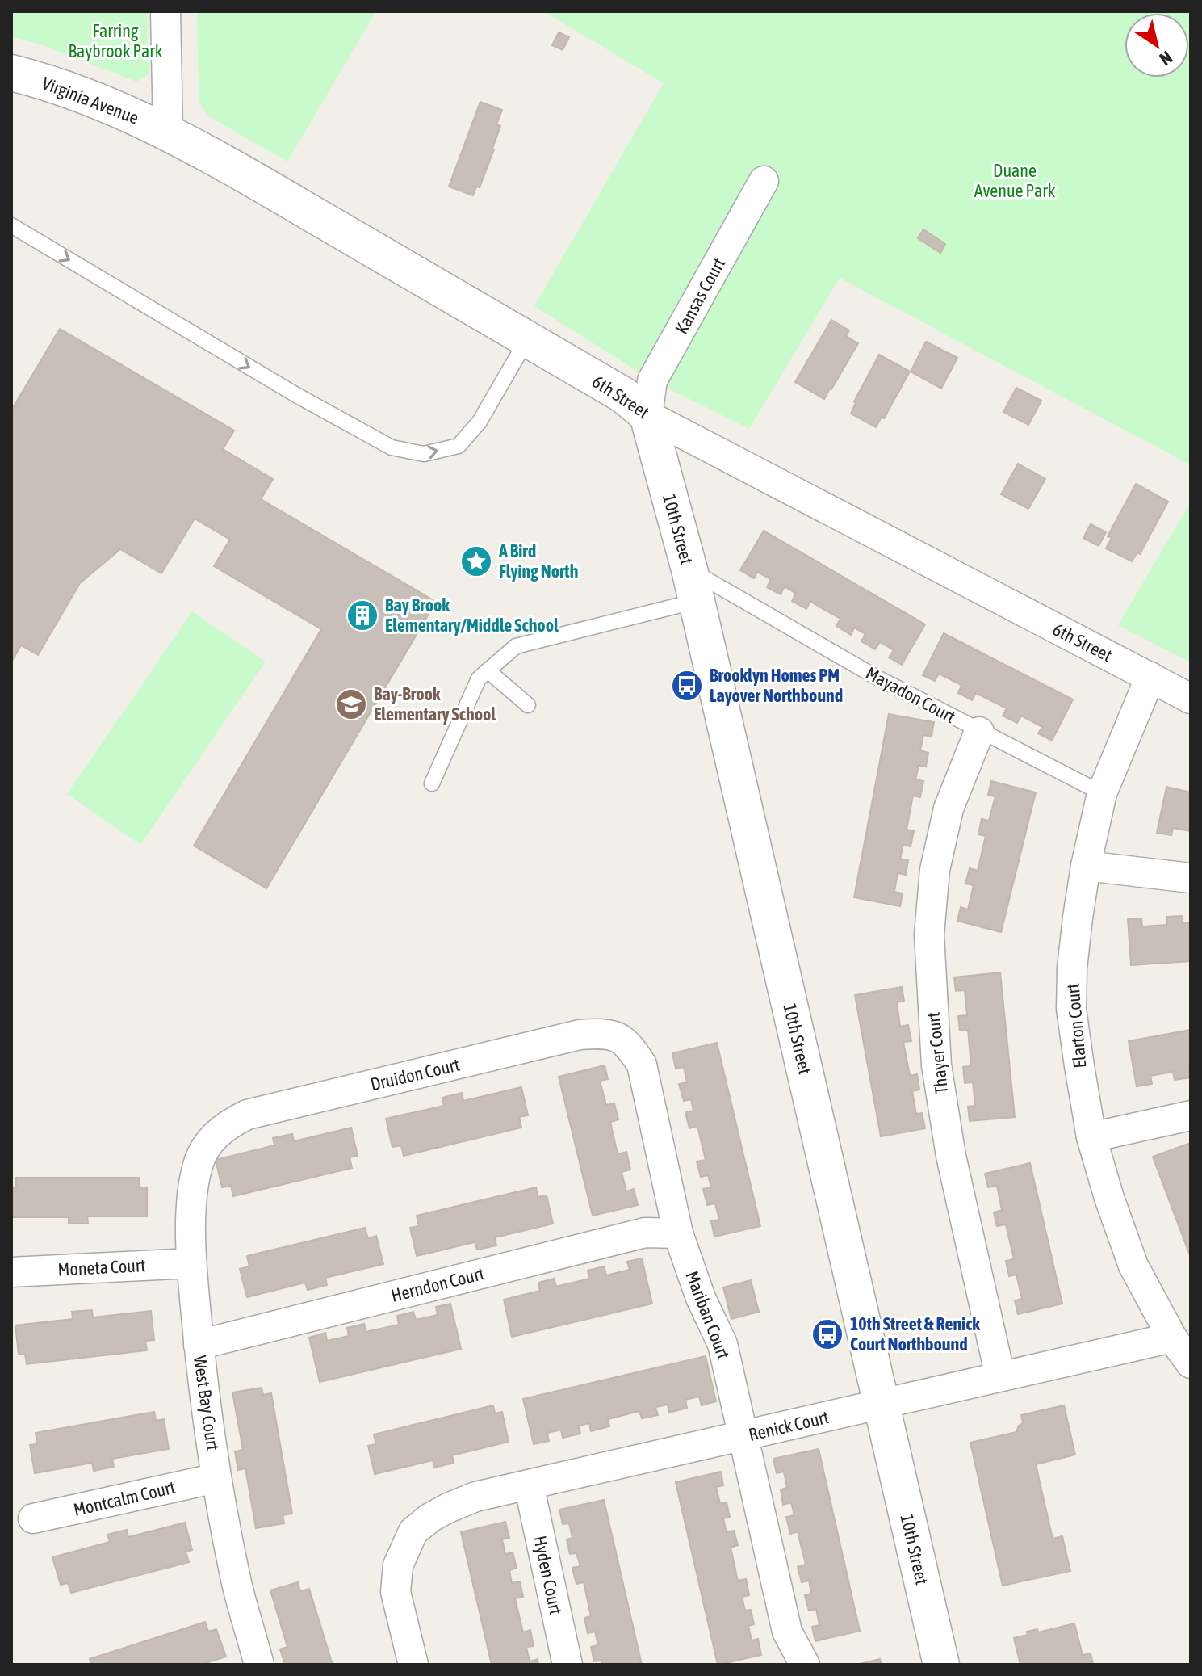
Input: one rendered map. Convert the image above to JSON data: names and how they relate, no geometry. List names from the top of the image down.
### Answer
{
  "streets": {
    "street": [
      "Virginia Avenue",
      "Kansas Court",
      "6th Street",
      "10th Street",
      "Elarton Court",
      "Thayer Court",
      "Druidon Court",
      "Moneta Court",
      "Herndon Court",
      "Mariban Court",
      "West Bay Court",
      "Renick Court",
      "Montcalm Court",
      "Hyden Court"
    ],
    "lane": ["Mayadon Court"]
  },
  "crossings": [
    ["Virginia Avenue", "6th Street"],
    ["Kansas Court", "6th Street"],
    ["Kansas Court", "10th Street"],
    ["6th Street", "10th Street"],
    ["6th Street", "Elarton Court"],
    ["10th Street", "Mayadon Court"],
    ["10th Street", "Renick Court"],
    ["Mayadon Court", "Elarton Court"],
    ["Mayadon Court", "Thayer Court"],
    ["Elarton Court", "Renick Court"],
    ["Thayer Court", "Renick Court"],
    ["Druidon Court", "Mariban Court"],
    ["Druidon Court", "West Bay Court"],
    ["Moneta Court", "West Bay Court"],
    ["Herndon Court", "Mariban Court"],
    ["Herndon Court", "West Bay Court"],
    ["Mariban Court", "Renick Court"],
    ["West Bay Court", "Montcalm Court"],
    ["Renick Court", "Hyden Court"]
  ],
  "parks": ["Farring Baybrook Park", "Duane Avenue Park"],
  "places": {
    "place": ["A Bird Flying North"],
    "building": ["Bay Brook Elementary/Middle School"],
    "bus stop": ["Brooklyn Homes PM Layover Northbound", "10th Street & Renick Court Northbound"],
    "school or university": ["Bay-Brook Elementary School"]
  },
  "north": "bottom right"
}
